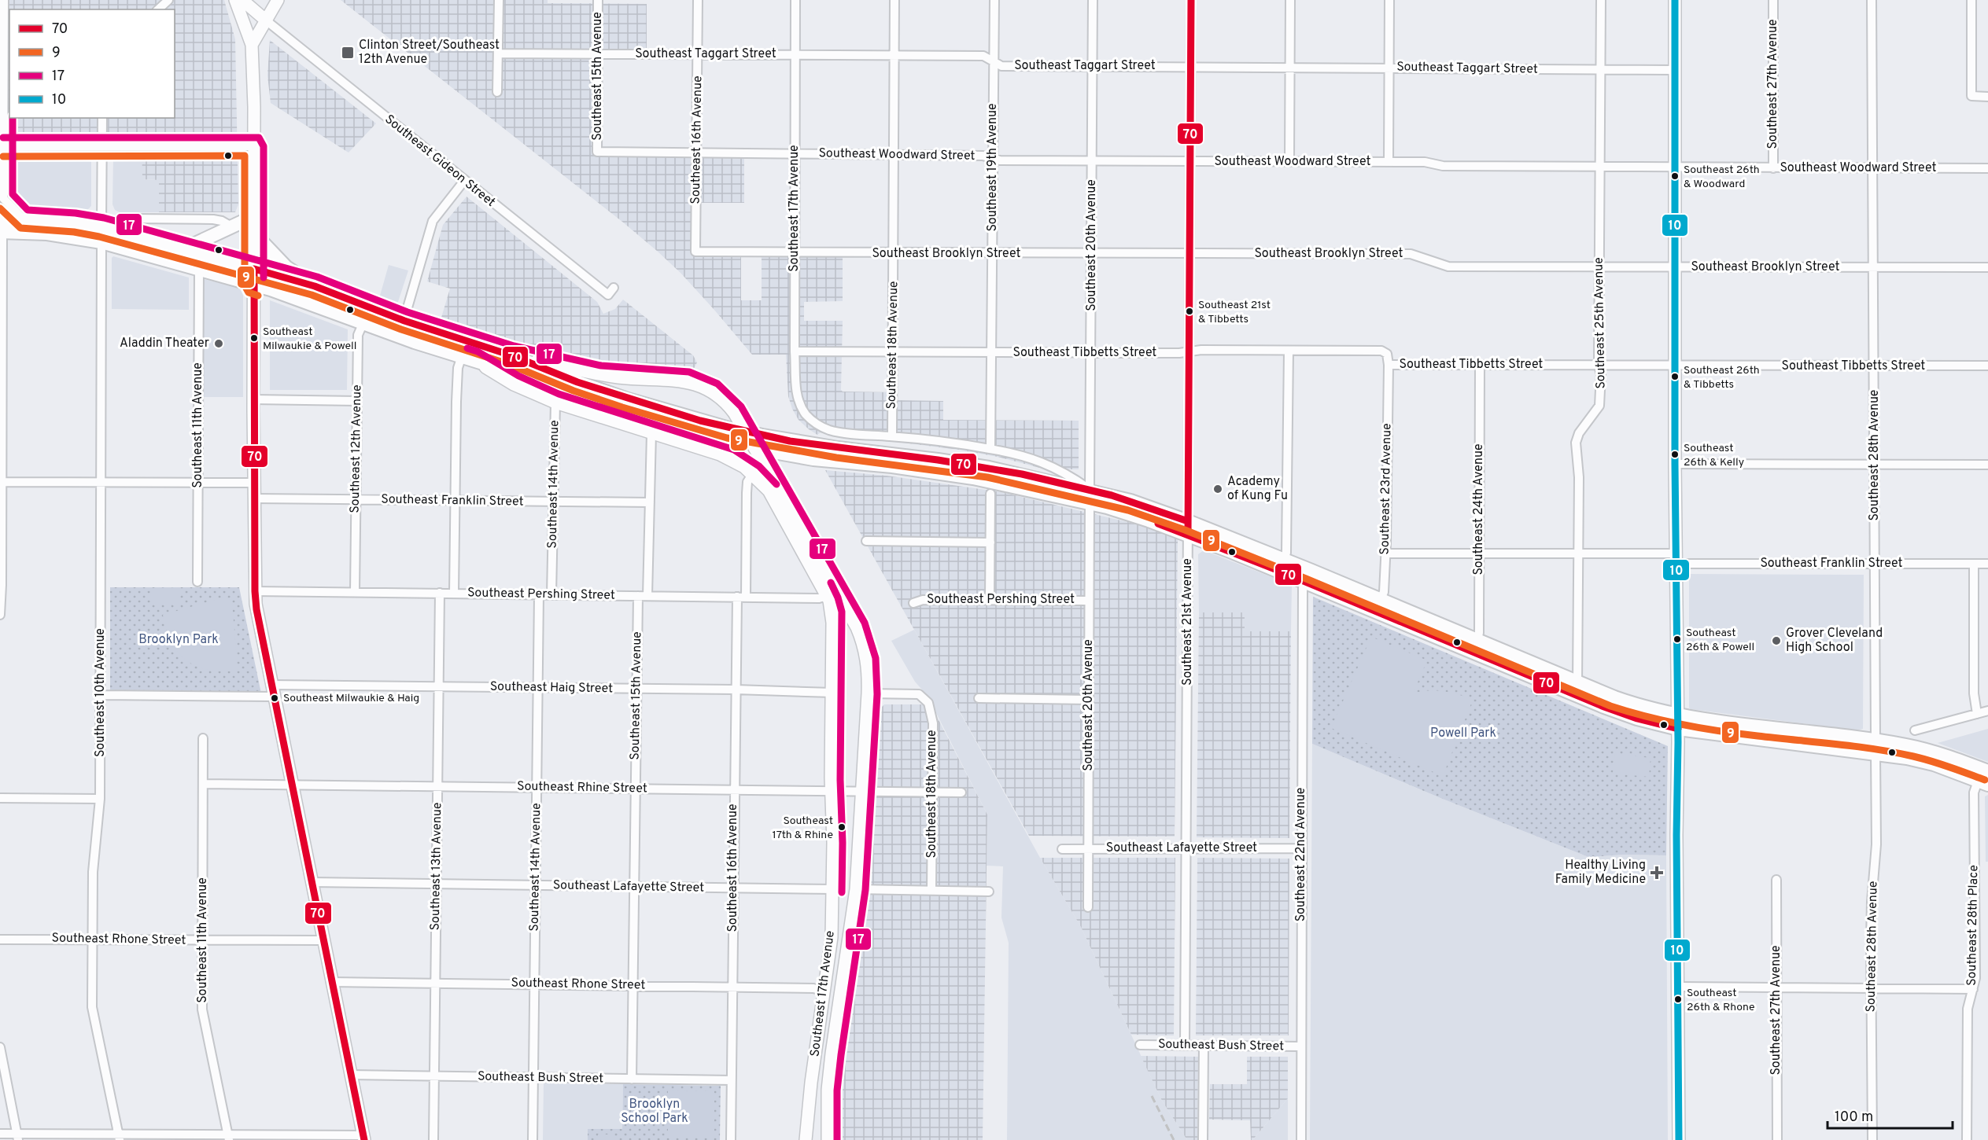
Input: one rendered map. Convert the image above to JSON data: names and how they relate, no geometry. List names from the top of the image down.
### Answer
{
  "streets": {
    "street": [
      "Southeast Taggart Street",
      "Southeast 15th Avenue",
      "Southeast 27th Avenue",
      "Southeast 16th Avenue",
      "Southeast Woodward Street",
      "Southeast Gideon Street",
      "Southeast 19th Avenue",
      "Southeast 17th Avenue",
      "Southeast 20th Avenue",
      "Southeast Brooklyn Street",
      "Southeast 25th Avenue",
      "Southeast 18th Avenue",
      "Southeast Tibbetts Street",
      "Southeast 11th Avenue",
      "Southeast 12th Avenue",
      "Southeast 28th Avenue",
      "Southeast 14th Avenue",
      "Southeast 23rd Avenue",
      "Southeast Franklin Street",
      "Southeast 24th Avenue",
      "Southeast Pershing Street",
      "Southeast 21st Avenue",
      "Southeast Haig Street",
      "Southeast 10th Avenue",
      "Southeast Rhine Street",
      "Southeast Lafayette Street",
      "Southeast 22nd Avenue",
      "Southeast 13th Avenue",
      "Southeast 28th Place",
      "Southeast Rhone Street",
      "Southeast Bush Street"
    ]
  },
  "crossings": [
    ["Southeast Taggart Street", "Southeast 15th Avenue"],
    ["Southeast Taggart Street", "Southeast 16th Avenue"],
    ["Southeast Taggart Street", "Southeast 19th Avenue"],
    ["Southeast Taggart Street", "Southeast 17th Avenue"],
    ["Southeast Taggart Street", "Southeast 20th Avenue"],
    ["Southeast Taggart Street", "Southeast 25th Avenue"],
    ["Southeast Taggart Street", "Southeast 18th Avenue"],
    ["Southeast Taggart Street", "Southeast 21st Avenue"],
    ["Southeast 15th Avenue", "Southeast Woodward Street"],
    ["Southeast 15th Avenue", "Southeast Pershing Street"],
    ["Southeast 15th Avenue", "Southeast Haig Street"],
    ["Southeast 15th Avenue", "Southeast Rhine Street"],
    ["Southeast 15th Avenue", "Southeast Lafayette Street"],
    ["Southeast 15th Avenue", "Southeast Rhone Street"],
    ["Southeast 15th Avenue", "Southeast Bush Street"],
    ["Southeast 27th Avenue", "Southeast Woodward Street"],
    ["Southeast 16th Avenue", "Southeast Woodward Street"],
    ["Southeast 16th Avenue", "Southeast 17th Avenue"],
    ["Southeast 16th Avenue", "Southeast Brooklyn Street"],
    ["Southeast 16th Avenue", "Southeast Pershing Street"],
    ["Southeast 16th Avenue", "Southeast Haig Street"],
    ["Southeast 16th Avenue", "Southeast Rhine Street"],
    ["Southeast 16th Avenue", "Southeast Lafayette Street"],
    ["Southeast 16th Avenue", "Southeast Rhone Street"],
    ["Southeast 16th Avenue", "Southeast Bush Street"],
    ["Southeast Woodward Street", "Southeast 19th Avenue"],
    ["Southeast Woodward Street", "Southeast 17th Avenue"],
    ["Southeast Woodward Street", "Southeast 20th Avenue"],
    ["Southeast Woodward Street", "Southeast 25th Avenue"],
    ["Southeast Woodward Street", "Southeast 18th Avenue"],
    ["Southeast Woodward Street", "Southeast 28th Avenue"],
    ["Southeast Woodward Street", "Southeast 21st Avenue"],
    ["Southeast 19th Avenue", "Southeast Brooklyn Street"],
    ["Southeast 19th Avenue", "Southeast Tibbetts Street"],
    ["Southeast 17th Avenue", "Southeast Brooklyn Street"],
    ["Southeast 17th Avenue", "Southeast 18th Avenue"],
    ["Southeast 17th Avenue", "Southeast Tibbetts Street"],
    ["Southeast 17th Avenue", "Southeast 14th Avenue"],
    ["Southeast 17th Avenue", "Southeast Pershing Street"],
    ["Southeast 17th Avenue", "Southeast Haig Street"],
    ["Southeast 17th Avenue", "Southeast Rhine Street"],
    ["Southeast 17th Avenue", "Southeast Lafayette Street"],
    ["Southeast 17th Avenue", "Southeast Rhone Street"],
    ["Southeast 20th Avenue", "Southeast Brooklyn Street"],
    ["Southeast 20th Avenue", "Southeast Tibbetts Street"],
    ["Southeast 20th Avenue", "Southeast Pershing Street"],
    ["Southeast 20th Avenue", "Southeast Lafayette Street"],
    ["Southeast Brooklyn Street", "Southeast 25th Avenue"],
    ["Southeast Brooklyn Street", "Southeast 18th Avenue"],
    ["Southeast Brooklyn Street", "Southeast 28th Avenue"],
    ["Southeast Brooklyn Street", "Southeast 21st Avenue"],
    ["Southeast 25th Avenue", "Southeast Tibbetts Street"],
    ["Southeast 25th Avenue", "Southeast Franklin Street"],
    ["Southeast 18th Avenue", "Southeast Tibbetts Street"],
    ["Southeast 18th Avenue", "Southeast Rhine Street"],
    ["Southeast Tibbetts Street", "Southeast 28th Avenue"],
    ["Southeast Tibbetts Street", "Southeast 23rd Avenue"],
    ["Southeast Tibbetts Street", "Southeast 24th Avenue"],
    ["Southeast Tibbetts Street", "Southeast 21st Avenue"],
    ["Southeast 11th Avenue", "Southeast Rhine Street"],
    ["Southeast 11th Avenue", "Southeast Rhone Street"],
    ["Southeast 12th Avenue", "Southeast Franklin Street"],
    ["Southeast 12th Avenue", "Southeast Pershing Street"],
    ["Southeast 28th Avenue", "Southeast Franklin Street"],
    ["Southeast 14th Avenue", "Southeast Franklin Street"],
    ["Southeast 14th Avenue", "Southeast Pershing Street"],
    ["Southeast 14th Avenue", "Southeast Haig Street"],
    ["Southeast 14th Avenue", "Southeast Rhine Street"],
    ["Southeast 14th Avenue", "Southeast Lafayette Street"],
    ["Southeast 14th Avenue", "Southeast Rhone Street"],
    ["Southeast 14th Avenue", "Southeast Bush Street"],
    ["Southeast 23rd Avenue", "Southeast Franklin Street"],
    ["Southeast Franklin Street", "Southeast 24th Avenue"],
    ["Southeast Pershing Street", "Southeast 13th Avenue"],
    ["Southeast 21st Avenue", "Southeast Lafayette Street"],
    ["Southeast 21st Avenue", "Southeast Bush Street"],
    ["Southeast Haig Street", "Southeast 10th Avenue"],
    ["Southeast Haig Street", "Southeast 13th Avenue"],
    ["Southeast 10th Avenue", "Southeast Rhone Street"],
    ["Southeast Rhine Street", "Southeast 13th Avenue"],
    ["Southeast Lafayette Street", "Southeast 22nd Avenue"],
    ["Southeast Lafayette Street", "Southeast 13th Avenue"],
    ["Southeast 22nd Avenue", "Southeast Bush Street"],
    ["Southeast 13th Avenue", "Southeast Rhone Street"],
    ["Southeast 13th Avenue", "Southeast Bush Street"]
  ],
  "parks": ["Brooklyn Park", "Powell Park", "Brooklyn School Park"],
  "places": {
    "transit": ["Clinton Street/Southeast 12th Avenue"],
    "other": [
      "Southeast 26th & Woodward",
      "Southeast 21st & Tibbetts",
      "Southeast Milwaukie & Powell",
      "Aladdin Theater",
      "Southeast 26th & Tibbetts",
      "Southeast 26th & Kelly",
      "Academy of Kung Fu",
      "Southeast 26th & Powell",
      "Grover Cleveland High School",
      "Southeast Milwaukie & Haig",
      "Southeast 17th & Rhine",
      "Southeast 26th & Rhone"
    ],
    "health": ["Healthy Living Family Medicine"]
  },
  "lines": [
    "transit line 70",
    "transit line 10",
    "transit line 17",
    "transit line 9"
  ],
  "legend": [
    "70",
    "9",
    "17",
    "10"
  ],
  "scale_bar": "100 m"
}
